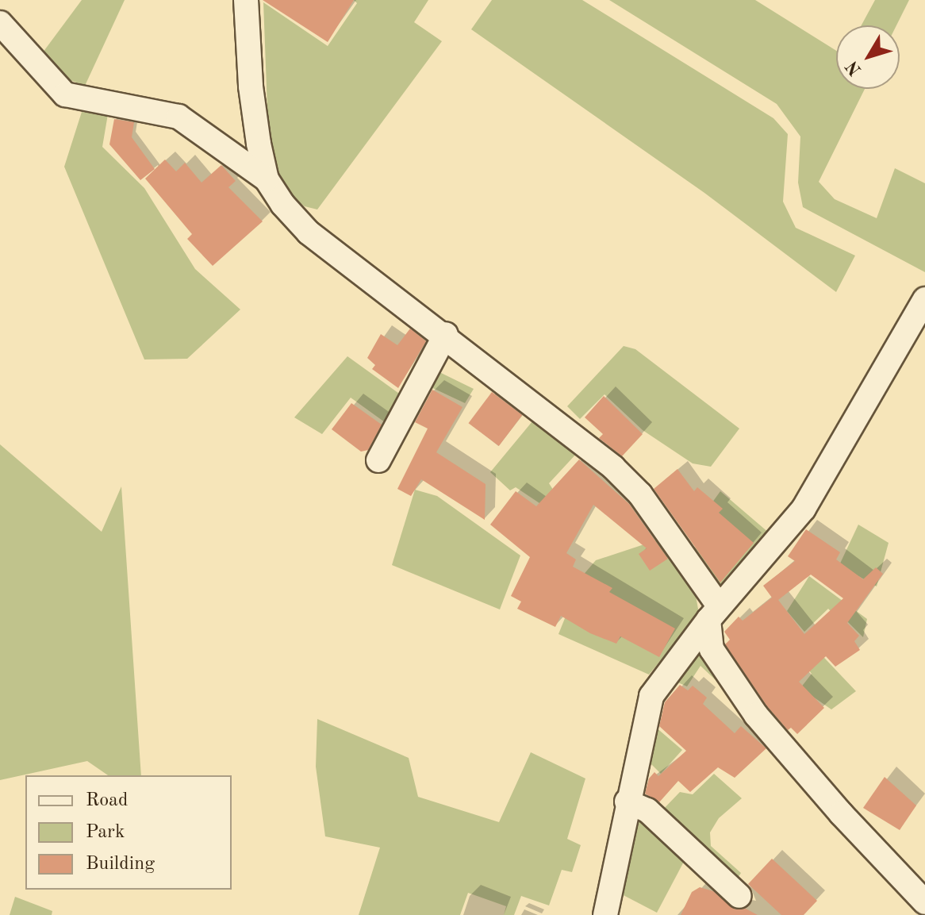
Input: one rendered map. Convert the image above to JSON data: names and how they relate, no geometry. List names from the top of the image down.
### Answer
{
  "legend": ["Road", "Park", "Building"],
  "north": "bottom left"
}
